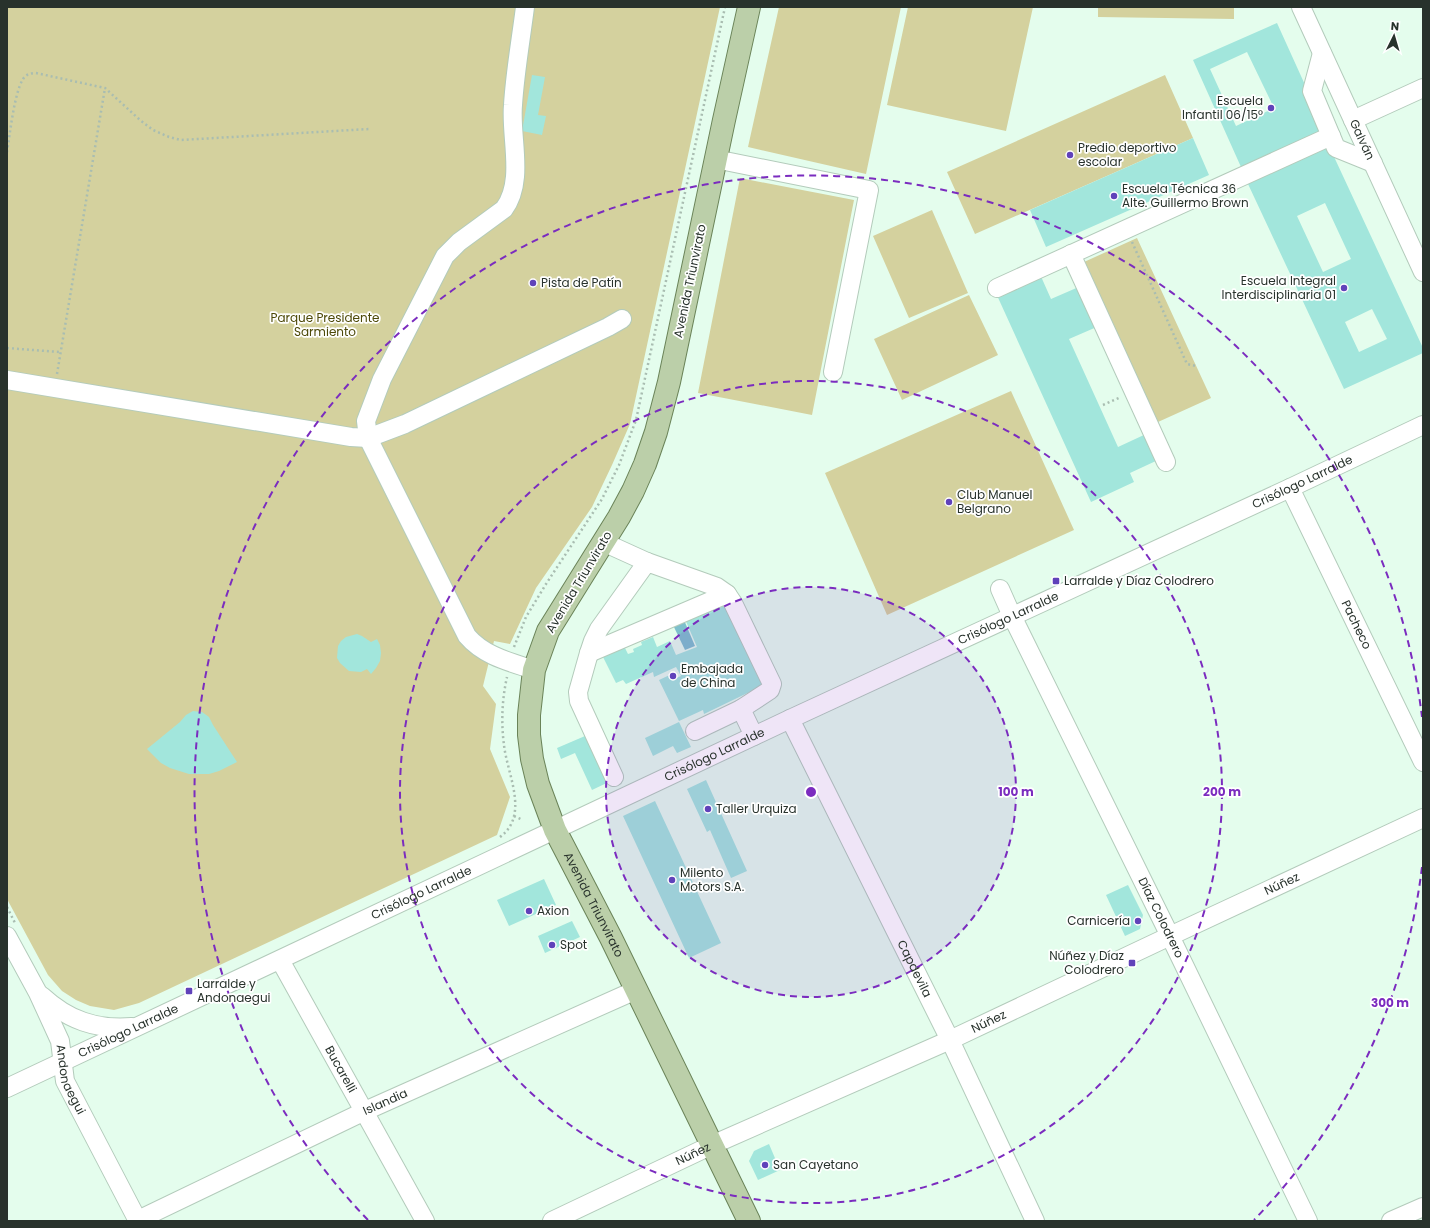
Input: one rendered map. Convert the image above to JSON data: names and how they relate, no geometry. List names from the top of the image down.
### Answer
{
  "streets": {
    "main road": ["Avenida Triunvirato"],
    "street": [
      "Galván",
      "Crisólogo Larralde",
      "Pacheco",
      "Núñez",
      "Díaz Colodrero",
      "Capdevila",
      "Bucarelli",
      "Andonaegui",
      "Islandia"
    ]
  },
  "crossings": [
    ["Avenida Triunvirato", "Crisólogo Larralde"],
    ["Avenida Triunvirato", "Núñez"],
    ["Avenida Triunvirato", "Islandia"],
    ["Crisólogo Larralde", "Pacheco"],
    ["Crisólogo Larralde", "Díaz Colodrero"],
    ["Crisólogo Larralde", "Capdevila"],
    ["Crisólogo Larralde", "Bucarelli"],
    ["Crisólogo Larralde", "Andonaegui"],
    ["Núñez", "Díaz Colodrero"],
    ["Núñez", "Capdevila"],
    ["Bucarelli", "Islandia"],
    ["Andonaegui", "Islandia"]
  ],
  "parks": ["Parque Presidente Sarmiento"],
  "places": {
    "other": [
      "Escuela Infantil 06/15°",
      "Predio deportivo escolar",
      "Escuela Técnica 36 Alte. Guillermo Brown",
      "Pista de Patín",
      "Escuela Integral Interdisciplinaria 01",
      "Club Manuel Belgrano",
      "Embajada de China",
      "Taller Urquiza",
      "Milento Motors S.A.",
      "Axion",
      "Carnicería",
      "Spot",
      "San Cayetano"
    ],
    "transit": ["Larralde y Díaz Colodrero", "Núñez y Díaz Colodrero", "Larralde y Andonaegui"]
  },
  "north": "top",
  "rings": ["100 m", "200 m", "300 m"]
}
